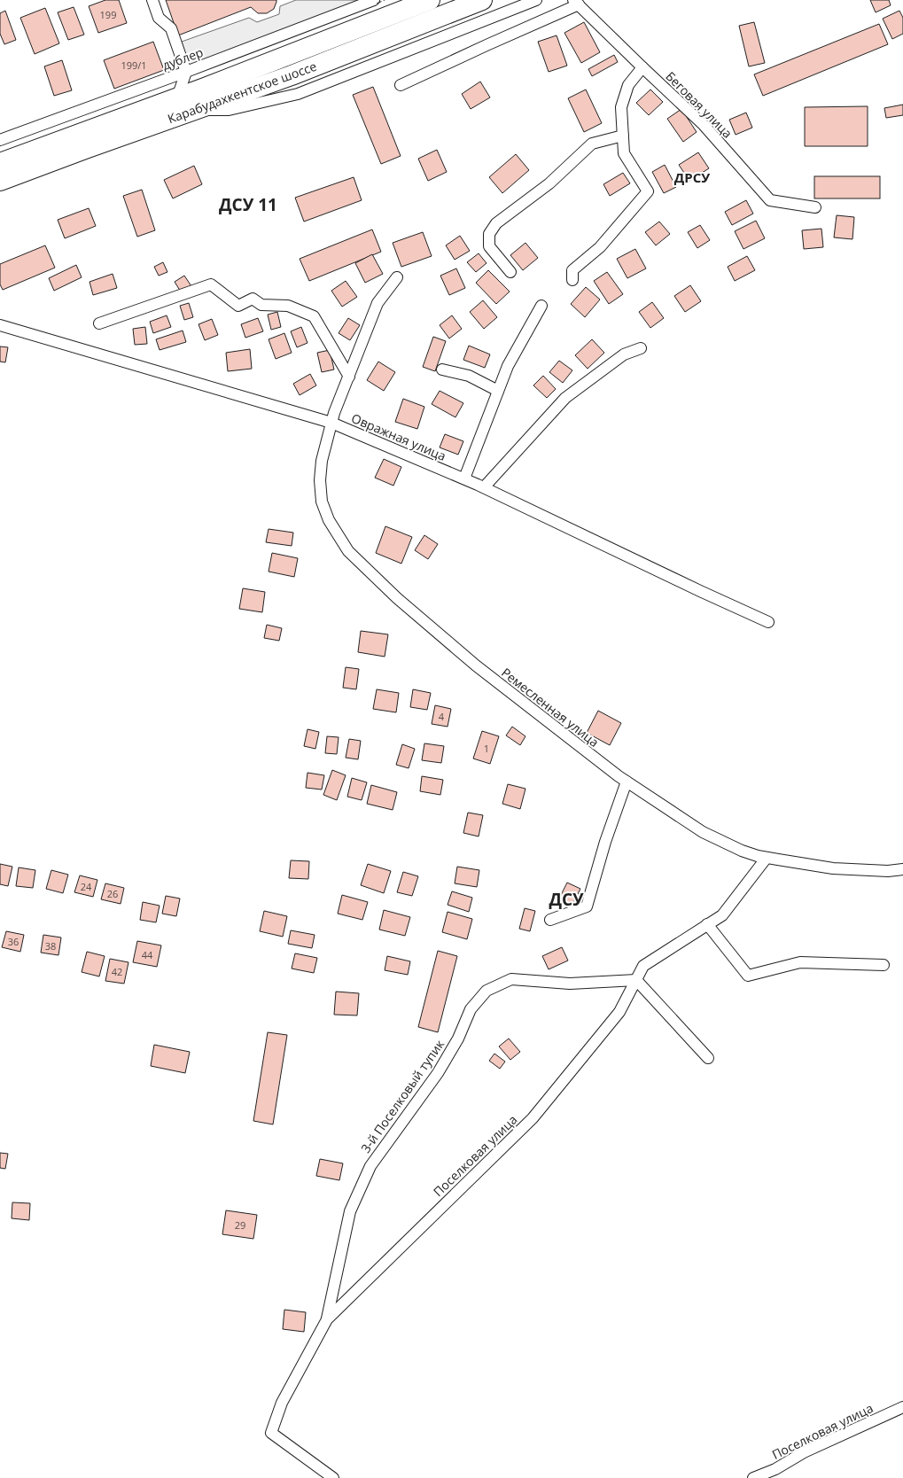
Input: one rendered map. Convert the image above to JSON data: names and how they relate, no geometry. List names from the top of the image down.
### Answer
{
  "streets": {
    "highway": ["Карабудахкентское шоссе"],
    "street": [
      "дублер",
      "Беговая улица",
      "Овражная улица",
      "Ремесленная улица",
      "3-й Поселковый тупик",
      "Поселковая улица"
    ]
  },
  "crossings": [
    ["Овражная улица", "Ремесленная улица"],
    ["Ремесленная улица", "Поселковая улица"],
    ["3-й Поселковый тупик", "Поселковая улица"]
  ],
  "districts": ["ДРСУ", "ДСУ 11", "ДСУ"],
  "house_numbers": [
    "199",
    "199/1",
    "4",
    "1",
    "24",
    "26",
    "36",
    "38",
    "44",
    "42",
    "29"
  ]
}
